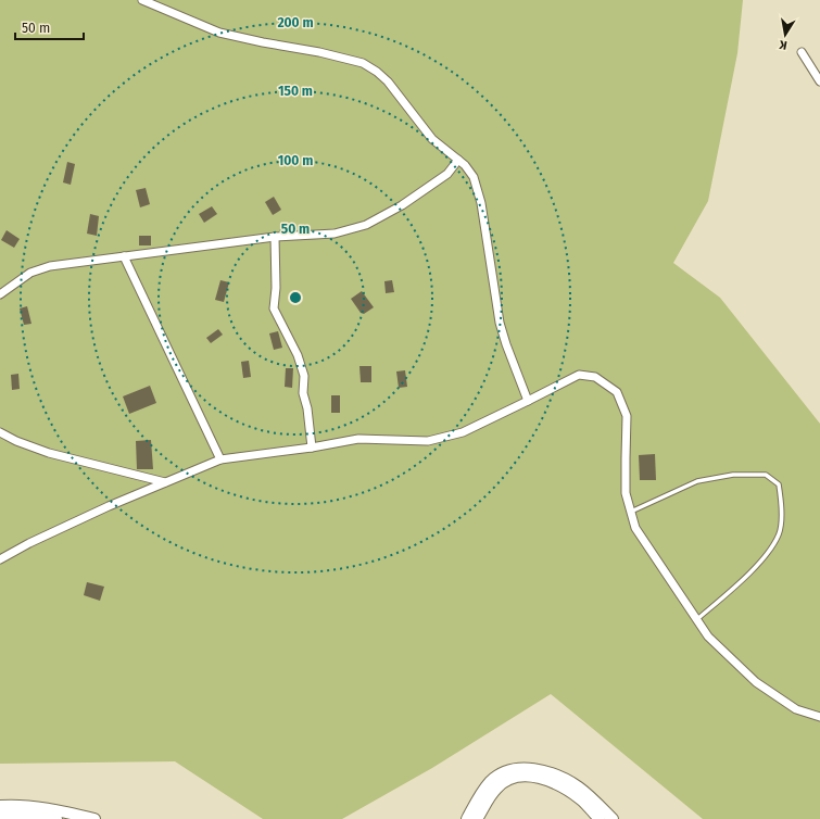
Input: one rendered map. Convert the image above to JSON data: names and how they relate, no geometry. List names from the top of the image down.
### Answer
{
  "scale_bar": "50 m",
  "north": "bottom",
  "rings": [
    "200 m",
    "150 m",
    "100 m",
    "50 m"
  ]
}
